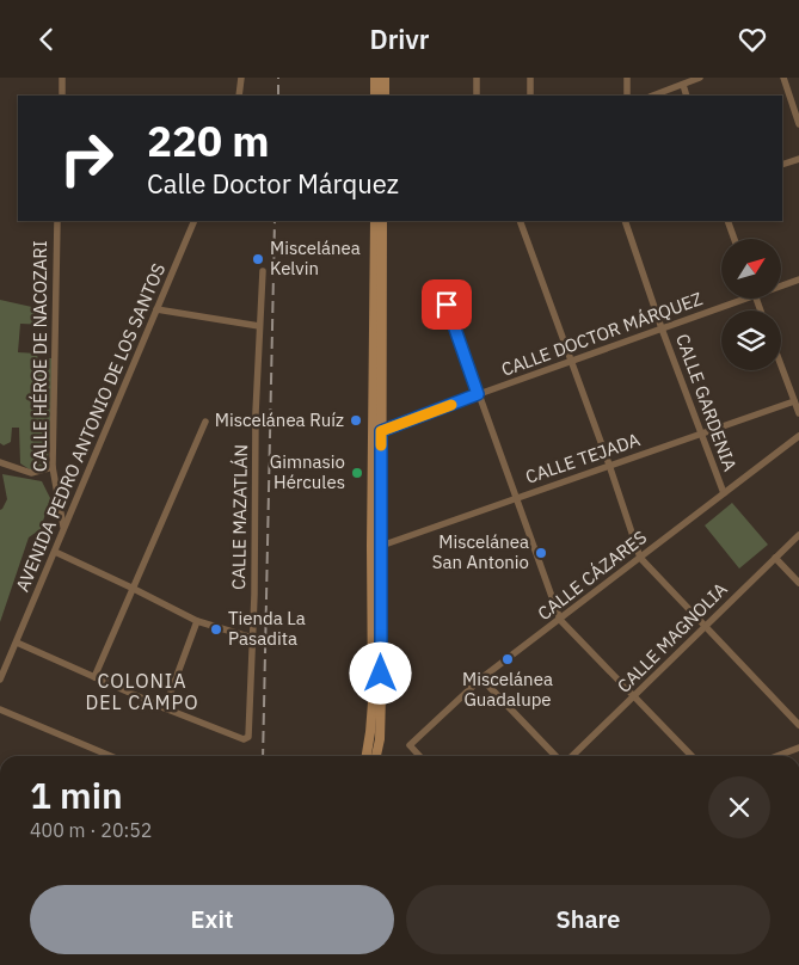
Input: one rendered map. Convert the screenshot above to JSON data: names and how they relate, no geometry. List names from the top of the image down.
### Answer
{
  "streets": {
    "street": [
      "CALLE DOCTOR MÁRQUEZ",
      "CALLE HÉROE DE NACOZARI",
      "CALLE GARDENIA",
      "AVENIDA PEDRO ANTONIO DE LOS SANTOS",
      "CALLE TEJADA",
      "CALLE MAZATLÁN",
      "CALLE CÁZARES",
      "CALLE MAGNOLIA"
    ]
  },
  "crossings": [
    ["CALLE DOCTOR MÁRQUEZ", "CALLE GARDENIA"],
    ["CALLE HÉROE DE NACOZARI", "AVENIDA PEDRO ANTONIO DE LOS SANTOS"],
    ["CALLE GARDENIA", "CALLE TEJADA"],
    ["CALLE GARDENIA", "CALLE CÁZARES"]
  ],
  "districts": ["COLONIA DEL CAMPO"],
  "places": [
    "Miscelánea Kelvin",
    "Miscelánea Ruíz",
    "Gimnasio Hércules",
    "Miscelánea San Antonio",
    "Tienda La Pasadita",
    "Miscelánea Guadalupe"
  ],
  "north": "top right",
  "page": {
    "header": "Drivr",
    "turn": ["220 m", "Calle Doctor Márquez"],
    "heading": ["1 min", "400 m · 20:52"],
    "buttons": ["Exit", "Share"]
  }
}
